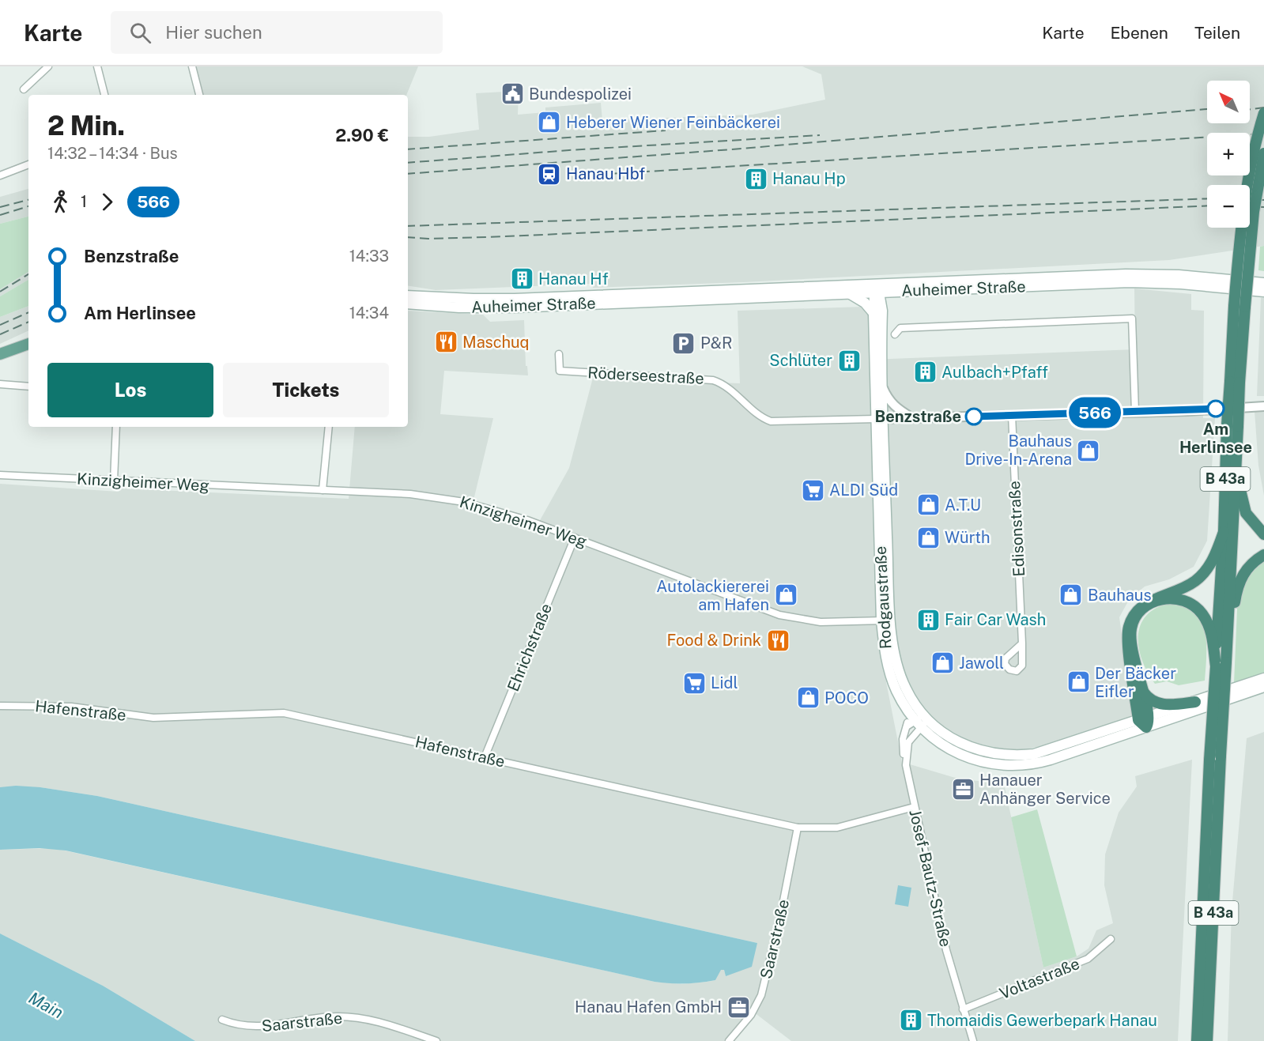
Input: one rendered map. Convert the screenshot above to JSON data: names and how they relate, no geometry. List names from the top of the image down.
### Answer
{
  "streets": {
    "highway": ["B 43a"],
    "main road": ["Auheimer Straße", "Rodgaustraße"],
    "street": [
      "Röderseestraße",
      "Kinzigheimer Weg",
      "Edisonstraße",
      "Ehrichstraße",
      "Hafenstraße",
      "Josef-Bautz-Straße",
      "Saarstraße",
      "Voltastraße"
    ]
  },
  "crossings": [
    ["Auheimer Straße", "Rodgaustraße"],
    ["Röderseestraße", "Rodgaustraße"],
    ["Kinzigheimer Weg", "Rodgaustraße"],
    ["Kinzigheimer Weg", "Ehrichstraße"],
    ["Rodgaustraße", "Josef-Bautz-Straße"],
    ["Ehrichstraße", "Hafenstraße"],
    ["Hafenstraße", "Josef-Bautz-Straße"],
    ["Hafenstraße", "Saarstraße"],
    ["Josef-Bautz-Straße", "Voltastraße"]
  ],
  "water": ["Main"],
  "places": {
    "public building": ["Bundespolizei"],
    "shop": [
      "Heberer Wiener Feinbäckerei",
      "Bauhaus Drive-In-Arena",
      "A.T.U",
      "Würth",
      "Autolackiererei am Hafen",
      "Bauhaus",
      "Jawoll",
      "Der Bäcker Eifler",
      "POCO"
    ],
    "station": ["Hanau Hbf"],
    "building": [
      "Hanau Hp",
      "Hanau Hf",
      "Schlüter",
      "Aulbach+Pfaff",
      "Fair Car Wash",
      "Thomaidis Gewerbepark Hanau"
    ],
    "restaurant": ["Maschuq", "Food & Drink"],
    "parking": ["P&R"],
    "other": ["Am Herlinsee", "Benzstraße"],
    "supermarket": ["ALDI Süd", "Lidl"],
    "office": ["Hanauer Anhänger Service", "Hanau Hafen GmbH"]
  },
  "lines": ["bus line 566"],
  "north": "top left",
  "page": {
    "header": "Karte",
    "search": "Hier suchen",
    "nav": ["Karte", "Ebenen", "Teilen"],
    "on_map": "566",
    "map_buttons": ["+", "−"],
    "heading": ["2 Min.", "14:32 – 14:34 · Bus", "2.90 €"],
    "legs": ["1", "566"],
    "list": [
      {
        "name": "Benzstraße",
        "value": "14:33"
      },
      {
        "name": "Am Herlinsee",
        "value": "14:34"
      }
    ],
    "buttons": ["Los", "Tickets"]
  }
}
